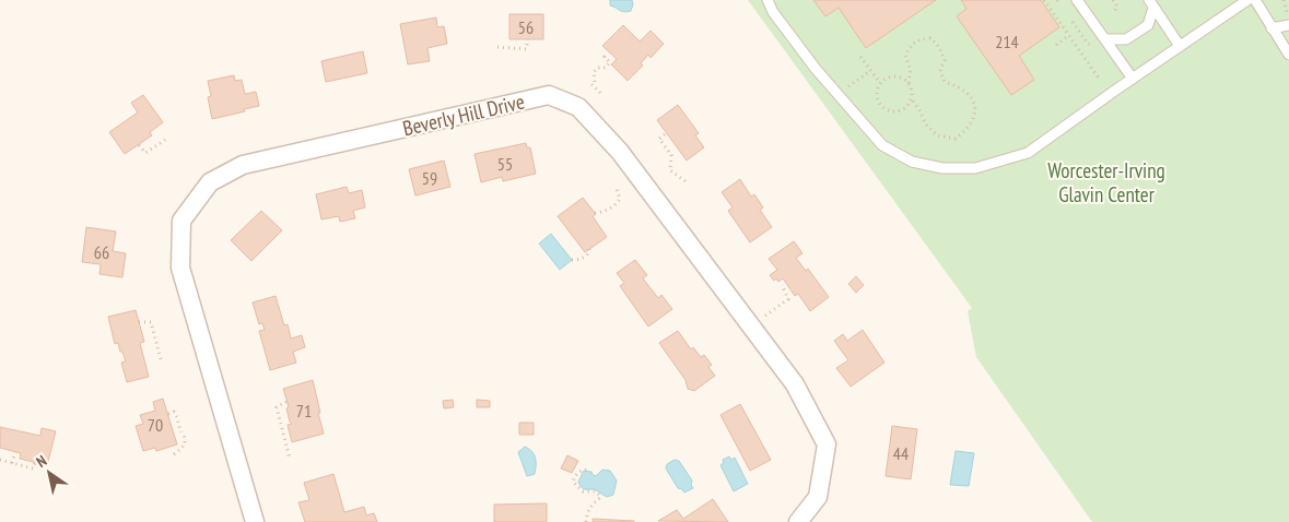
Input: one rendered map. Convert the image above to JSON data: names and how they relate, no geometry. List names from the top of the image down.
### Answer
{
  "streets": {
    "street": ["Beverly Hill Drive"]
  },
  "parks": ["Worcester-Irving Glavin Center"],
  "house_numbers": [
    "56",
    "214",
    "55",
    "59",
    "66",
    "71",
    "70",
    "44"
  ],
  "north": "top left"
}
